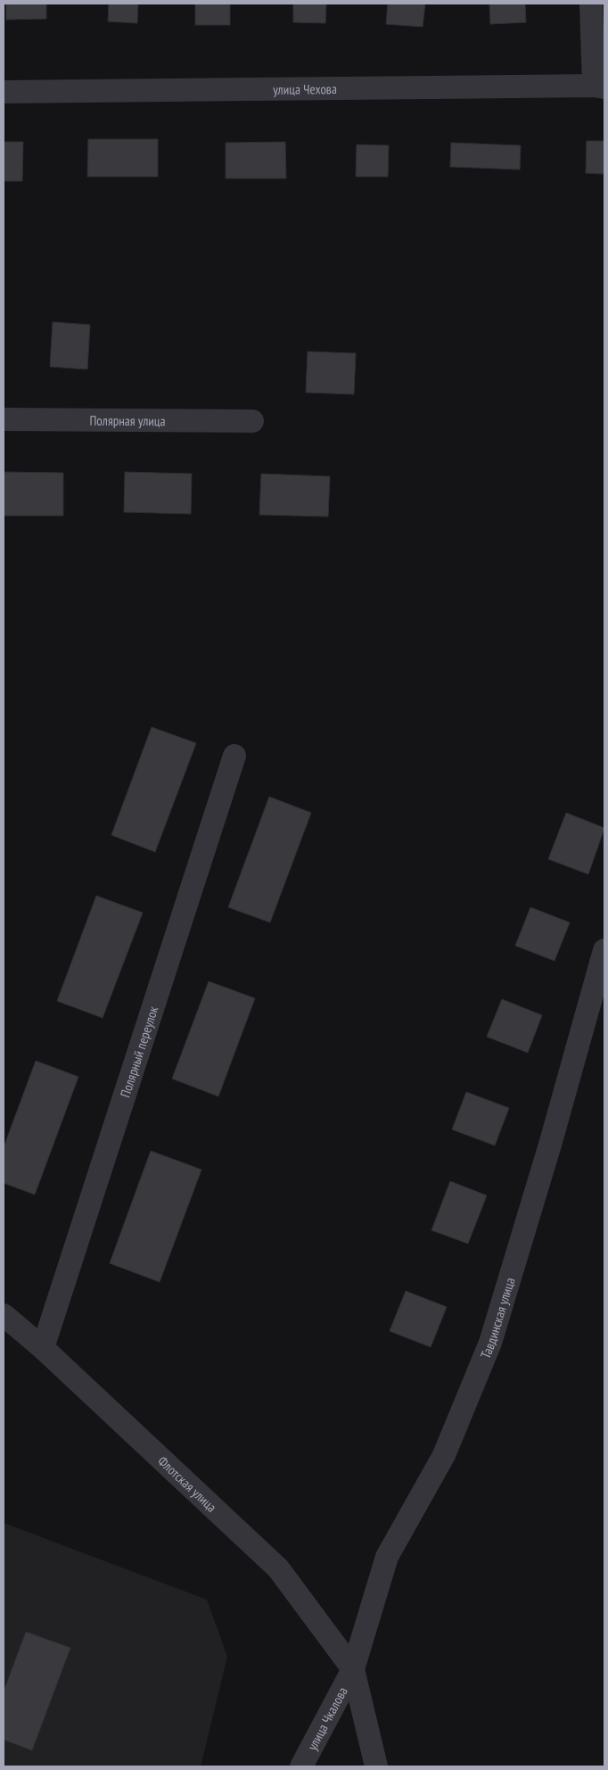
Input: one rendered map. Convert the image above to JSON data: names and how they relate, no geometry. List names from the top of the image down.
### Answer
{
  "streets": {
    "street": [
      "улица Чехова",
      "Полярная улица",
      "Полярный переулок",
      "Тавдинская улица",
      "Флотская улица",
      "улица Чкалова"
    ]
  },
  "crossings": [
    ["Полярный переулок", "Флотская улица"],
    ["Тавдинская улица", "Флотская улица"],
    ["Тавдинская улица", "улица Чкалова"],
    ["Флотская улица", "улица Чкалова"]
  ]
}
